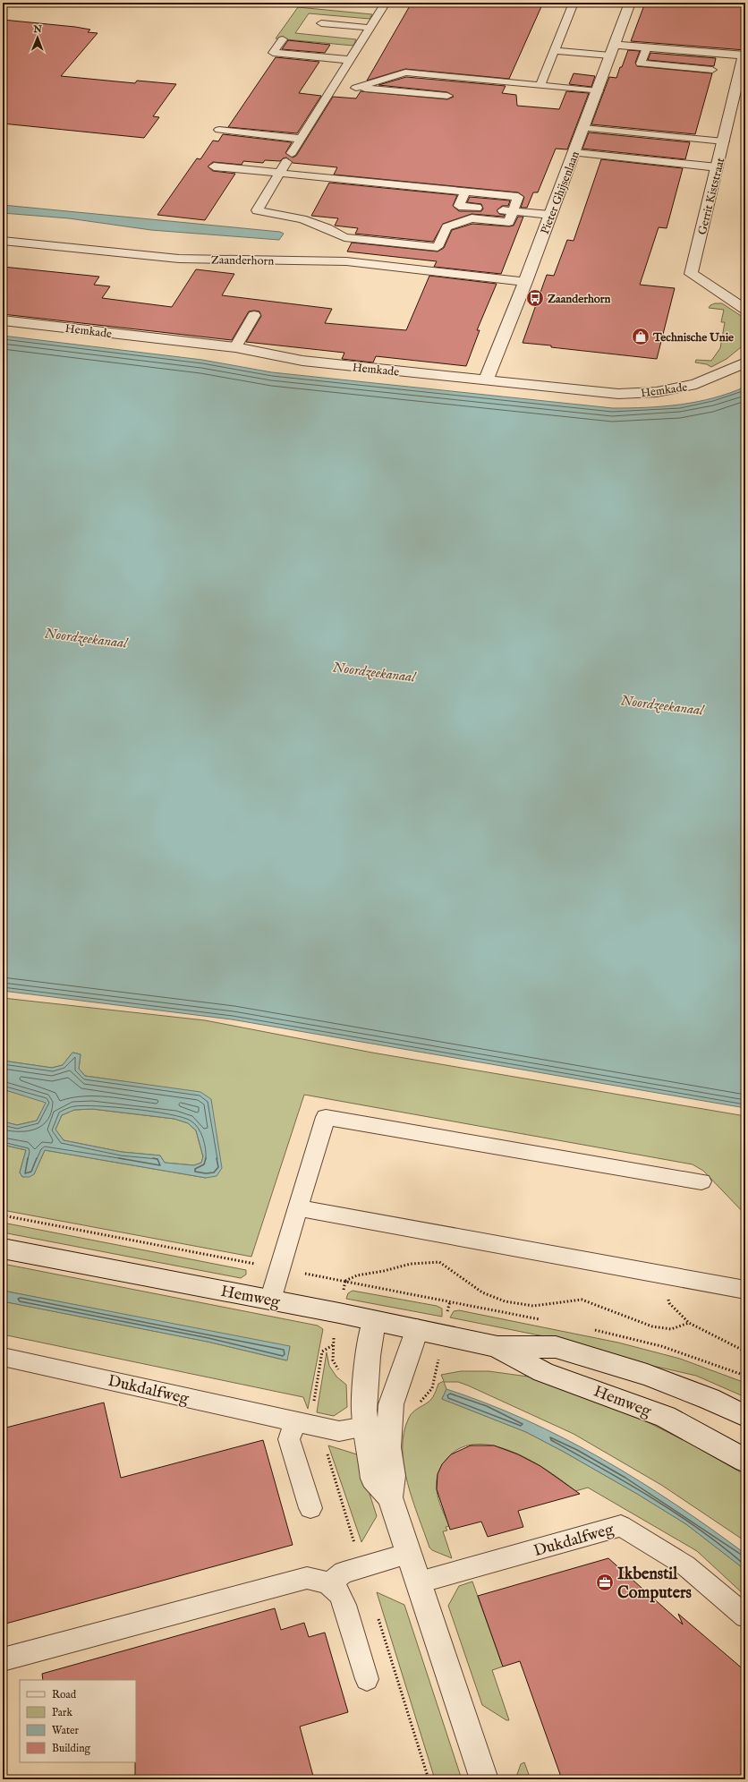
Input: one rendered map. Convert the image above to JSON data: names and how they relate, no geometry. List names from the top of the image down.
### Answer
{
  "streets": {
    "street": [
      "Pieter Ghijsenlaan",
      "Gerrit Kiststraat",
      "Zaanderhorn",
      "Hemkade",
      "Hemweg"
    ],
    "lane": ["Dukdalfweg"]
  },
  "crossings": [
    ["Pieter Ghijsenlaan", "Zaanderhorn"],
    ["Pieter Ghijsenlaan", "Hemkade"]
  ],
  "water": ["Noordzeekanaal"],
  "places": {
    "bus stop": ["Zaanderhorn"],
    "shop": ["Technische Unie"],
    "office": ["Ikbenstil Computers"]
  },
  "legend": [
    "Road",
    "Park",
    "Water",
    "Building"
  ],
  "north": "top"
}
